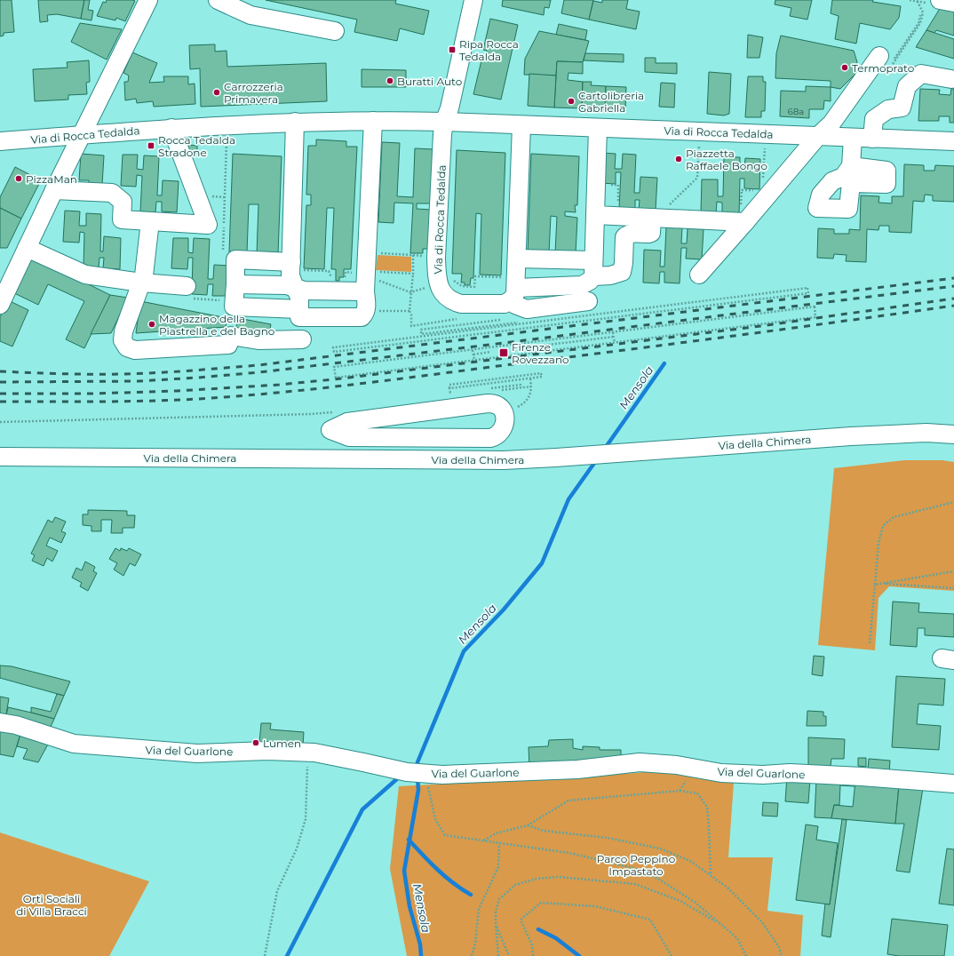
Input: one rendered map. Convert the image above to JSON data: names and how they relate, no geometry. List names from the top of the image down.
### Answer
{
  "streets": {
    "street": ["Via di Rocca Tedalda", "Via della Chimera", "Via del Guarlone"]
  },
  "water": ["Mensola"],
  "parks": ["Parco Peppino Impastato", "Orti Sociali di Villa Bracci"],
  "places": {
    "transit": ["Ripa Rocca Tedalda", "Rocca Tedalda Stradone", "Firenze Rovezzano"],
    "other": [
      "Termoprato",
      "Buratti Auto",
      "Carrozzeria Primavera",
      "Cartolibreria Gabriella",
      "Piazzetta Raffaele Bongo",
      "PizzaMan",
      "Magazzino della Piastrella e del Bagno",
      "Lumen"
    ]
  },
  "house_numbers": ["68a"]
}
